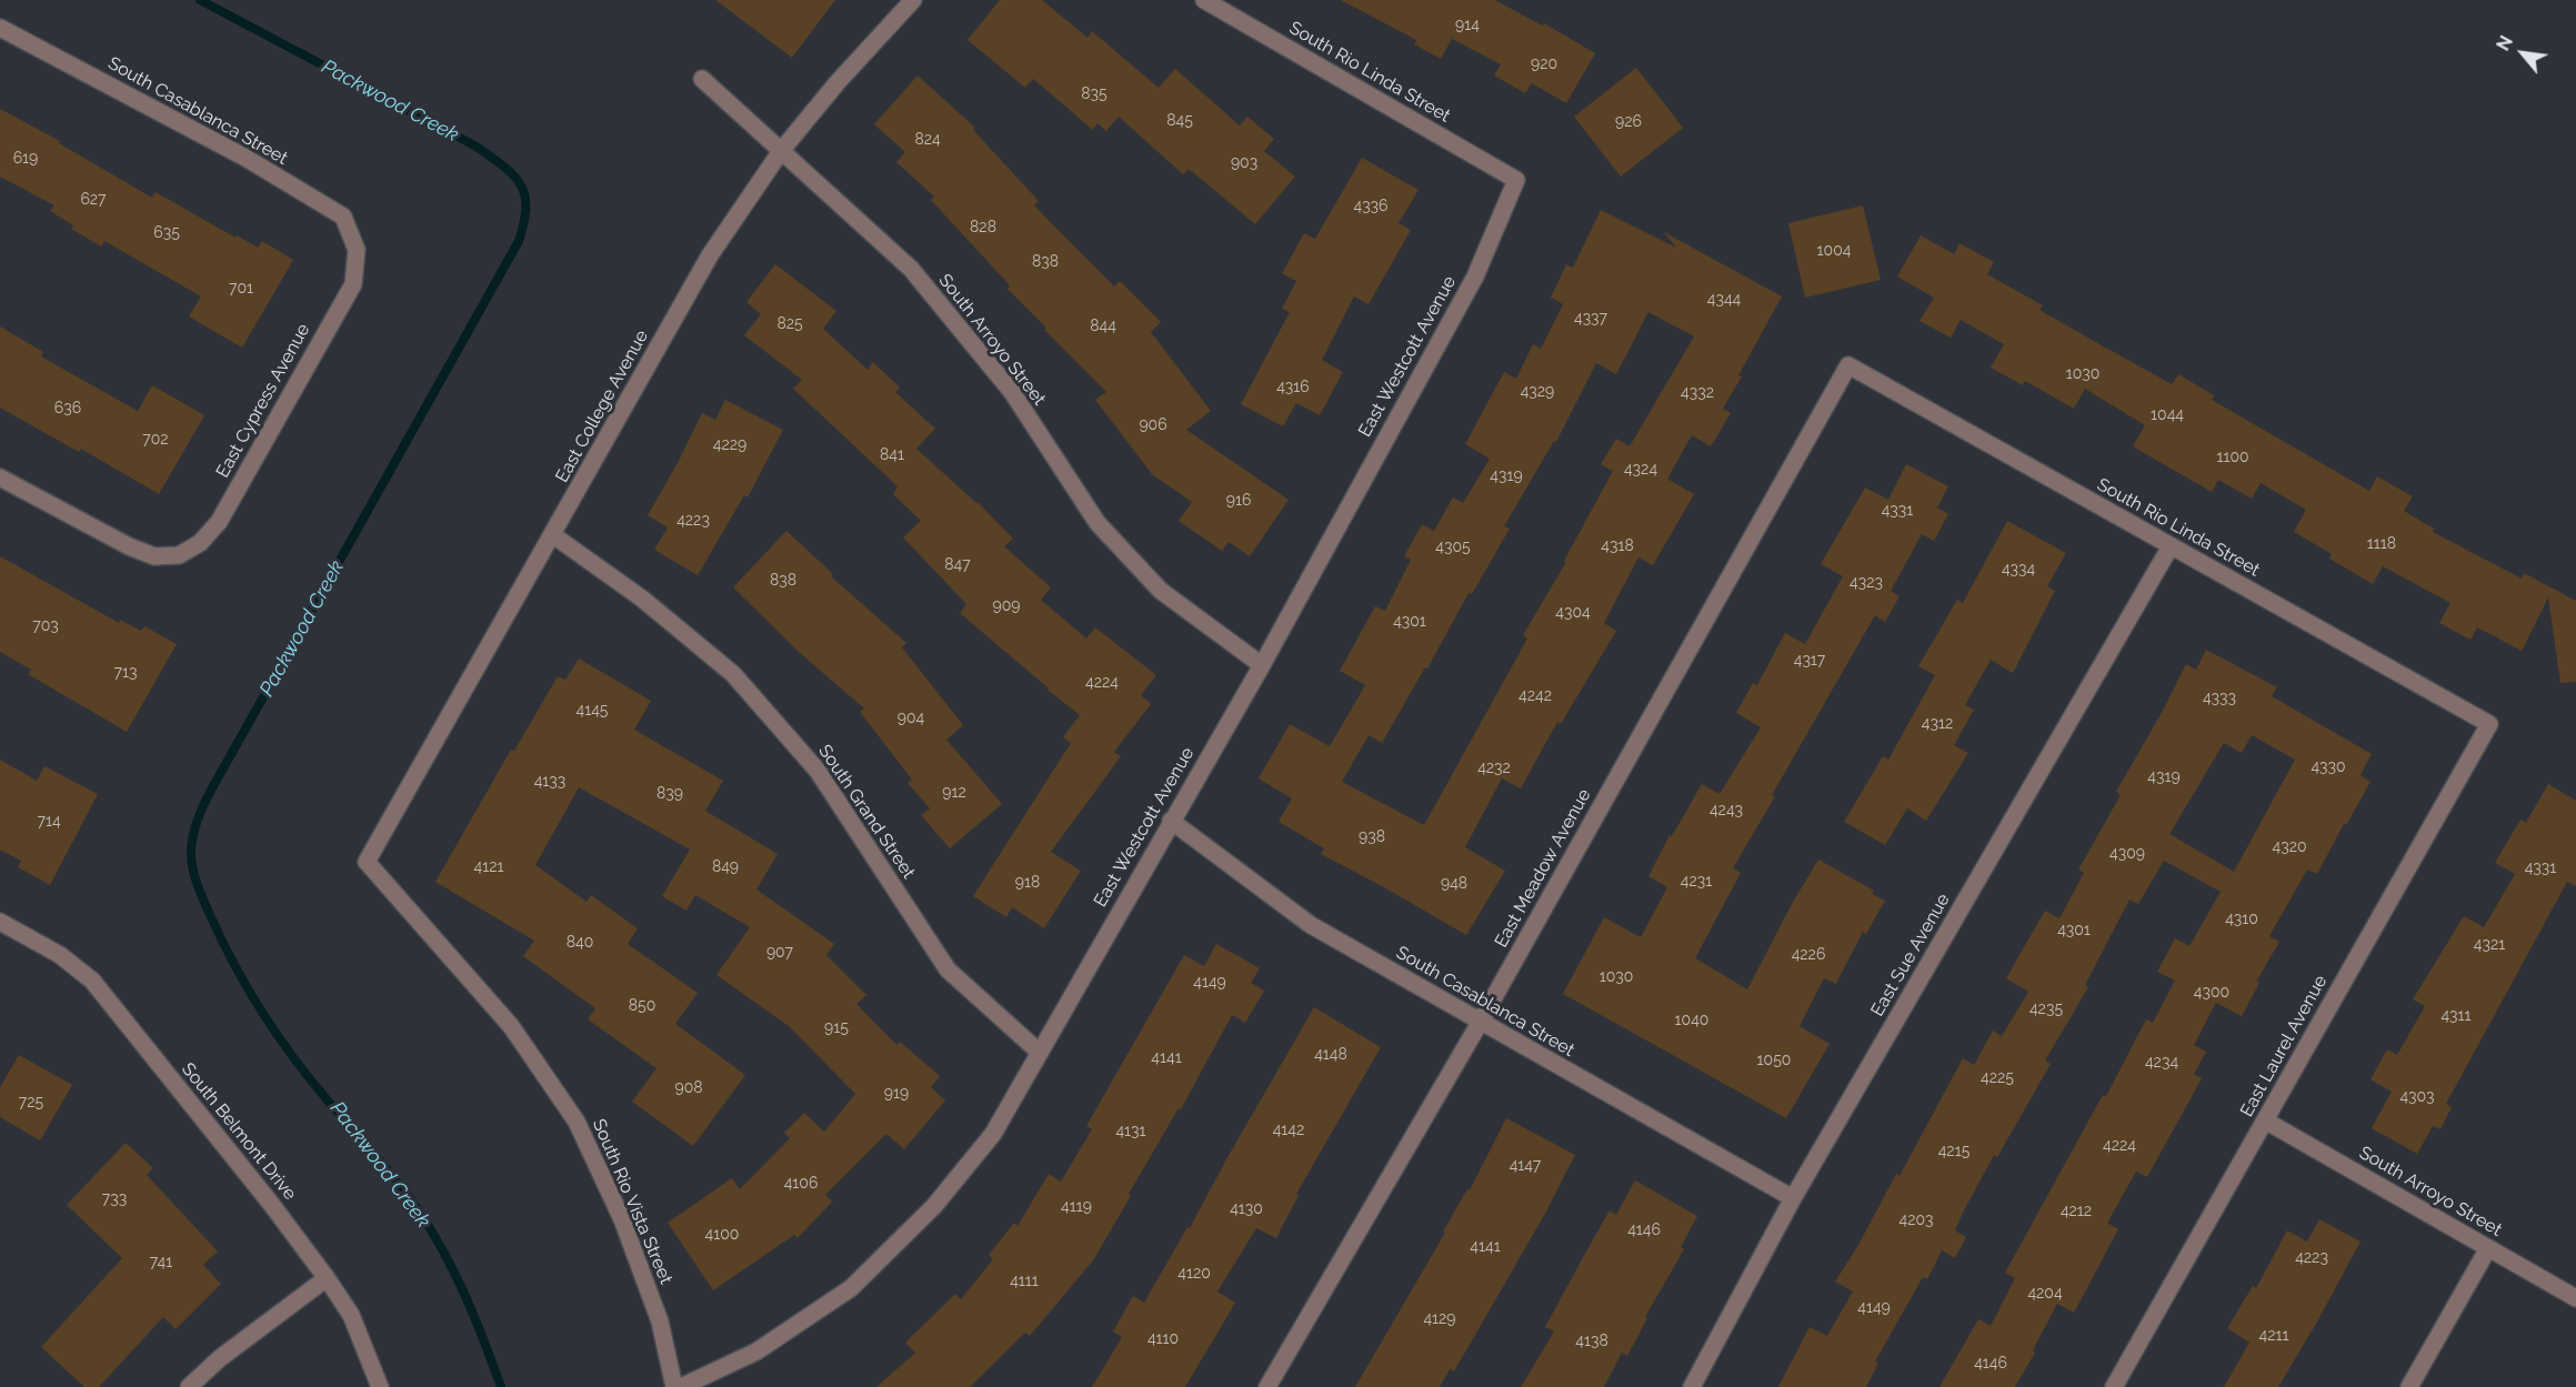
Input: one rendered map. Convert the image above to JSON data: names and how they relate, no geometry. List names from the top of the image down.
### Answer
{
  "streets": {
    "street": [
      "South Rio Linda Street",
      "South Casablanca Street",
      "South Arroyo Street",
      "East Westcott Avenue",
      "East Cypress Avenue",
      "East College Avenue",
      "South Grand Street",
      "East Meadow Avenue",
      "East Sue Avenue",
      "East Laurel Avenue",
      "South Belmont Drive",
      "South Rio Vista Street"
    ]
  },
  "crossings": [
    ["South Rio Linda Street", "East Westcott Avenue"],
    ["South Rio Linda Street", "East Meadow Avenue"],
    ["South Rio Linda Street", "East Sue Avenue"],
    ["South Rio Linda Street", "East Laurel Avenue"],
    ["South Casablanca Street", "East Westcott Avenue"],
    ["South Casablanca Street", "East Cypress Avenue"],
    ["South Casablanca Street", "East Meadow Avenue"],
    ["South Casablanca Street", "East Sue Avenue"],
    ["South Arroyo Street", "East Westcott Avenue"],
    ["South Arroyo Street", "East College Avenue"],
    ["South Arroyo Street", "East Laurel Avenue"],
    ["East Westcott Avenue", "South Grand Street"],
    ["East College Avenue", "South Grand Street"],
    ["East College Avenue", "South Rio Vista Street"]
  ],
  "water": ["Packwood Creek"],
  "house_numbers": [
    "914",
    "920",
    "835",
    "845",
    "926",
    "824",
    "619",
    "903",
    "627",
    "4336",
    "828",
    "635",
    "1004",
    "838",
    "701",
    "4344",
    "4337",
    "825",
    "844",
    "1030",
    "4316",
    "4329",
    "4332",
    "636",
    "1044",
    "906",
    "702",
    "4229",
    "841",
    "1100",
    "4324",
    "4319",
    "916",
    "4331",
    "4223",
    "1118",
    "4318",
    "4305",
    "847",
    "4334",
    "838",
    "4323",
    "909",
    "4304",
    "4301",
    "703",
    "4317",
    "713",
    "4224",
    "4242",
    "4333",
    "4145",
    "904",
    "4312",
    "4330",
    "4232",
    "4319",
    "4133",
    "912",
    "839",
    "4243",
    "714",
    "938",
    "4320",
    "4309",
    "4121",
    "849",
    "4331",
    "4231",
    "918",
    "948",
    "4310",
    "4301",
    "840",
    "4321",
    "907",
    "4226",
    "1030",
    "4149",
    "4300",
    "850",
    "4235",
    "4311",
    "1040",
    "915",
    "4148",
    "4141",
    "1050",
    "4234",
    "4225",
    "908",
    "919",
    "4303",
    "725",
    "4142",
    "4131",
    "4224",
    "4215",
    "4147",
    "4106",
    "733",
    "4119",
    "4130",
    "4212",
    "4203",
    "4146",
    "4100",
    "4141",
    "4223",
    "741",
    "4120",
    "4111",
    "4204",
    "4149",
    "4129",
    "4211",
    "4110",
    "4138",
    "4146"
  ],
  "north": "top left"
}
